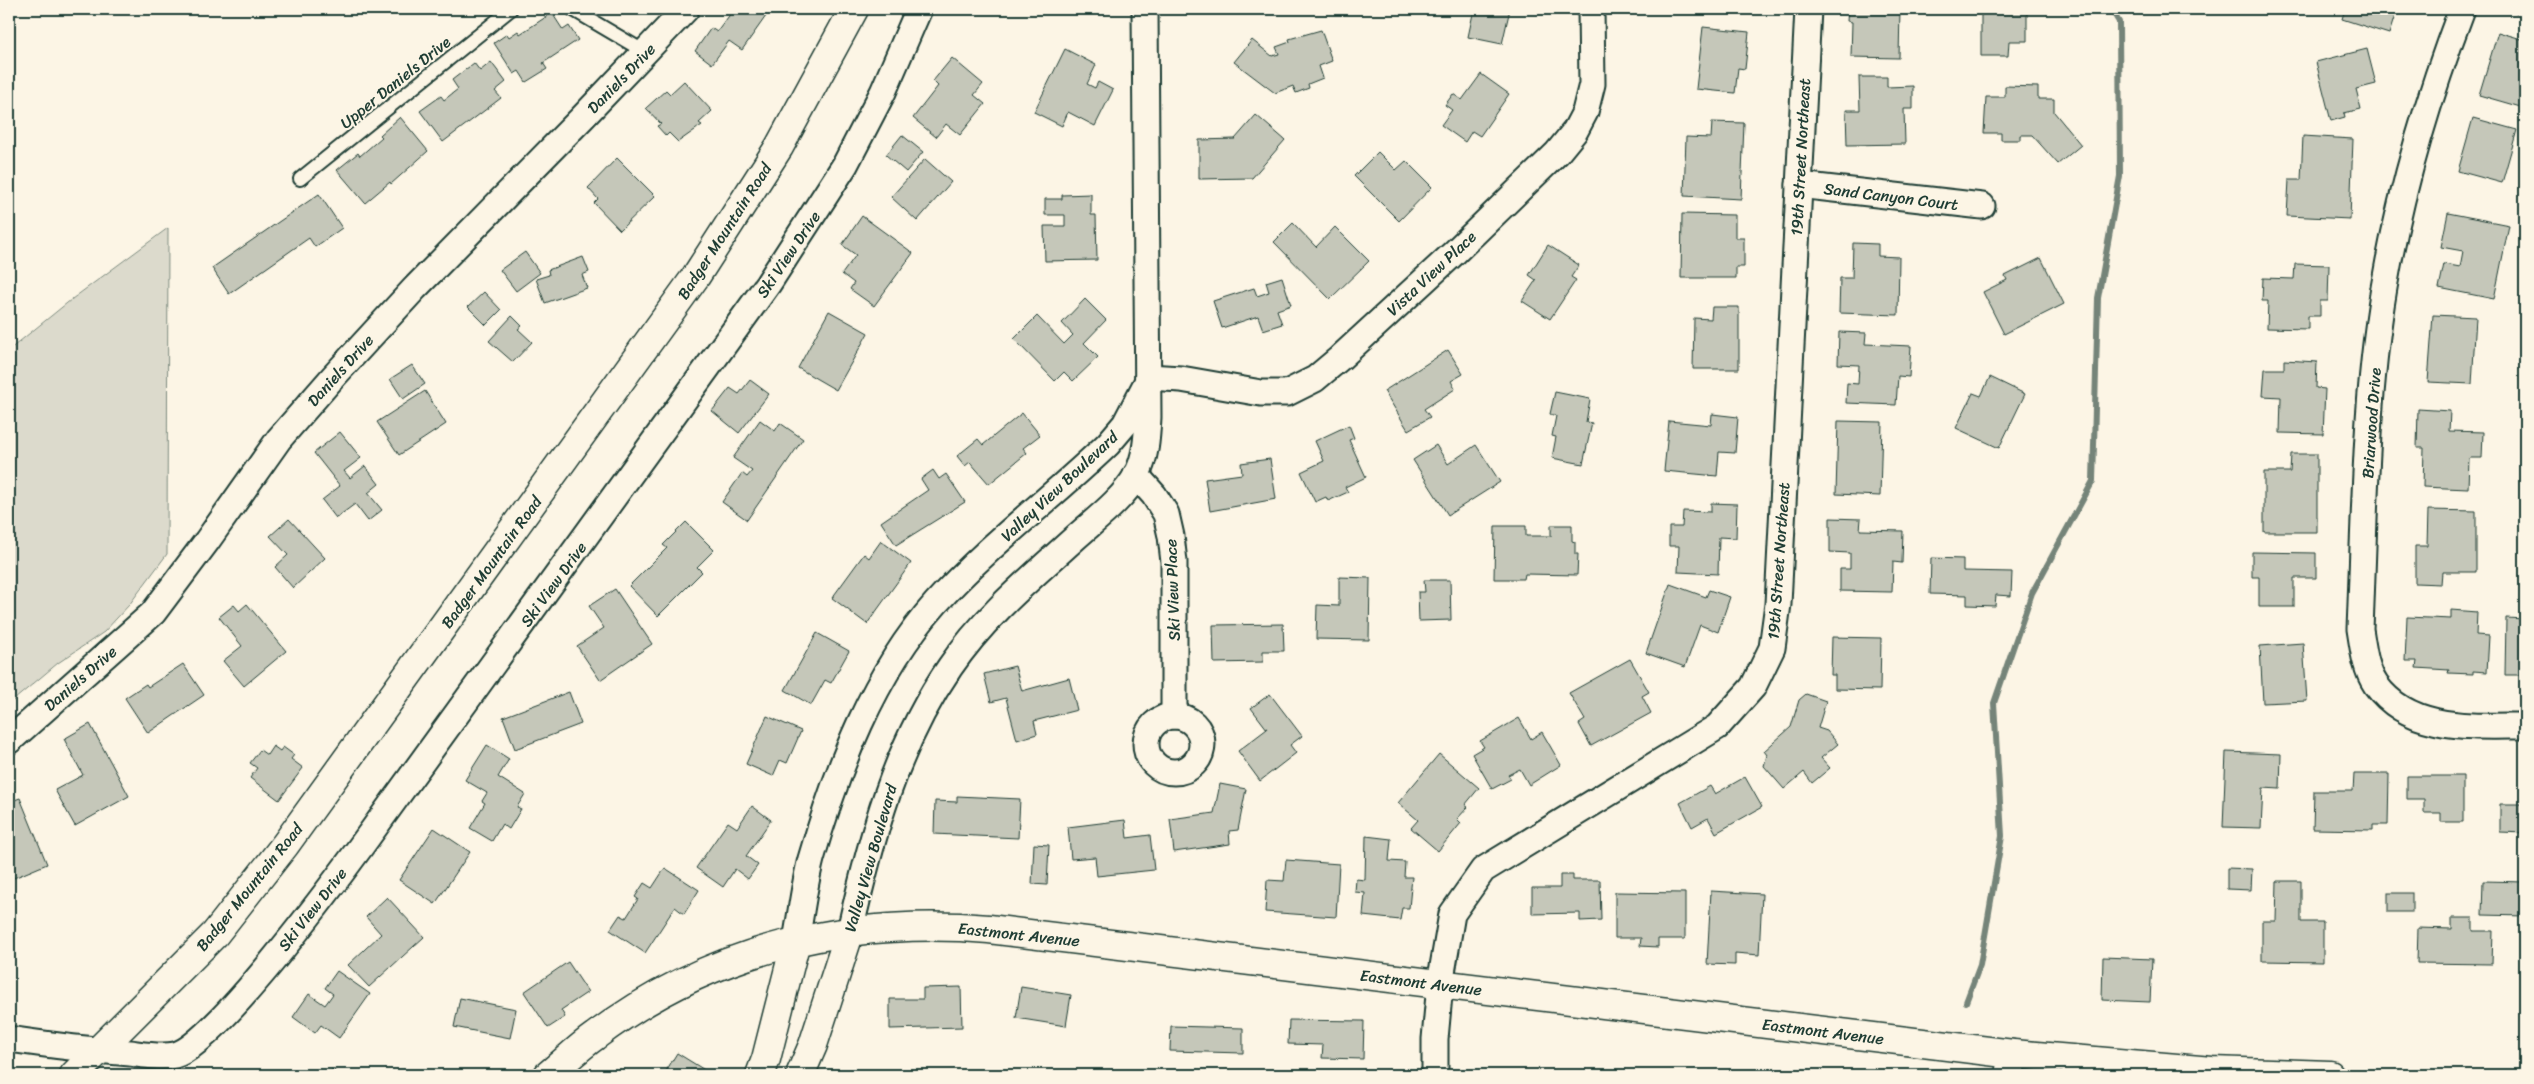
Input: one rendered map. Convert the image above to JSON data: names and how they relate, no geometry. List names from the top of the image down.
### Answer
{
  "streets": {
    "main road": ["Badger Mountain Road", "Valley View Boulevard", "Eastmont Avenue"],
    "street": [
      "Daniels Drive",
      "19th Street Northeast",
      "Sand Canyon Court",
      "Ski View Drive",
      "Vista View Place",
      "Briarwood Drive",
      "Ski View Place"
    ],
    "lane": ["Upper Daniels Drive"]
  },
  "crossings": [
    ["19th Street Northeast", "Sand Canyon Court"],
    ["19th Street Northeast", "Eastmont Avenue"],
    ["Badger Mountain Road", "Ski View Drive"],
    ["Vista View Place", "Valley View Boulevard"],
    ["Valley View Boulevard", "Ski View Place"],
    ["Valley View Boulevard", "Eastmont Avenue"]
  ]
}
